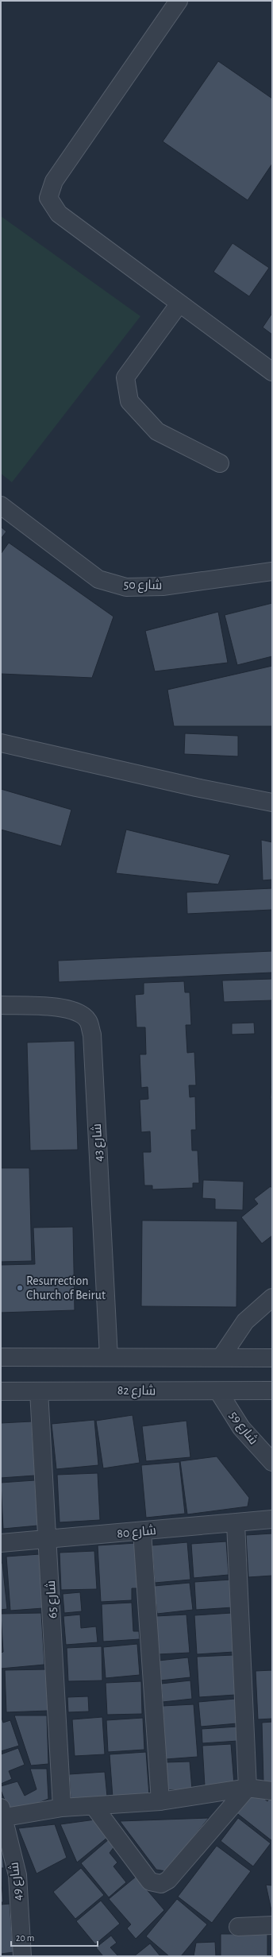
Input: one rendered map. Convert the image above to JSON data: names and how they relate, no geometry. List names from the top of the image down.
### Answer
{
  "streets": {
    "street": [
      "شارع 50",
      "شارع 43",
      "شارع 82",
      "شارع 59",
      "شارع 80",
      "شارع 65",
      "شارع 49"
    ]
  },
  "crossings": [
    ["شارع 82", "شارع 59"],
    ["شارع 82", "شارع 65"],
    ["شارع 80", "شارع 65"]
  ],
  "places": ["Resurrection Church of Beirut"],
  "scale_bar": "20 m"
}
